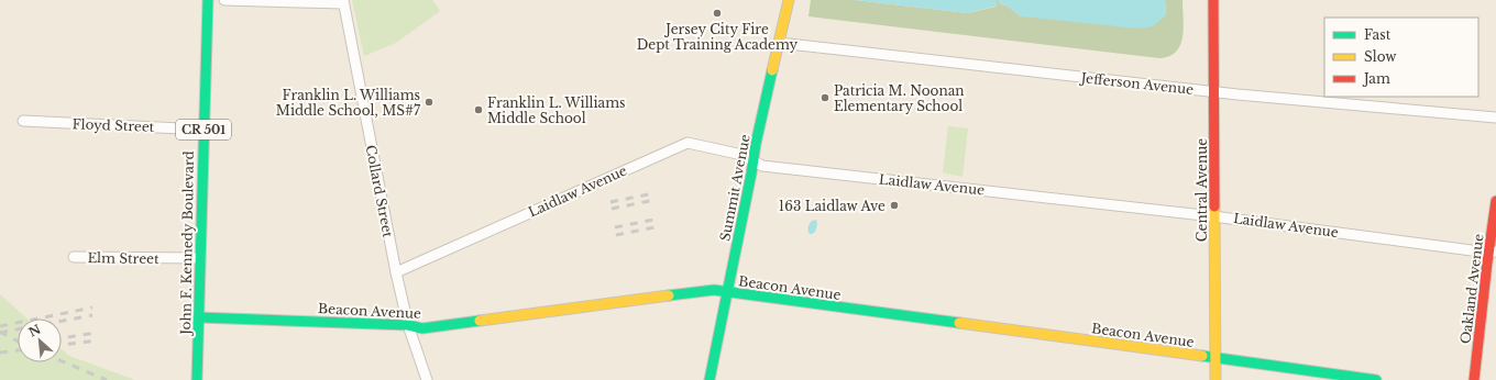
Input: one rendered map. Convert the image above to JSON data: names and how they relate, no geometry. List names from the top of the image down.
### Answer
{
  "streets": {
    "street": [
      "Jefferson Avenue",
      "Floyd Street",
      "CR 501",
      "Laidlaw Avenue",
      "Summit Avenue",
      "Central Avenue",
      "Collard Street",
      "John F. Kennedy Boulevard",
      "Elm Street",
      "Beacon Avenue",
      "Oakland Avenue"
    ]
  },
  "crossings": [
    ["Jefferson Avenue", "Summit Avenue"],
    ["Jefferson Avenue", "Central Avenue"],
    ["Floyd Street", "John F. Kennedy Boulevard"],
    ["Laidlaw Avenue", "Summit Avenue"],
    ["Laidlaw Avenue", "Central Avenue"],
    ["Laidlaw Avenue", "Collard Street"],
    ["Laidlaw Avenue", "Oakland Avenue"],
    ["Summit Avenue", "Beacon Avenue"],
    ["Central Avenue", "Beacon Avenue"],
    ["Collard Street", "Beacon Avenue"],
    ["John F. Kennedy Boulevard", "Elm Street"],
    ["John F. Kennedy Boulevard", "Beacon Avenue"]
  ],
  "places": [
    "Jersey City Fire Dept Training Academy",
    "Patricia M. Noonan Elementary School",
    "Franklin L. Williams Middle School, MS#7",
    "Franklin L. Williams Middle School",
    "163 Laidlaw Ave"
  ],
  "legend": ["Fast", "Slow", "Jam"],
  "north": "top left"
}
